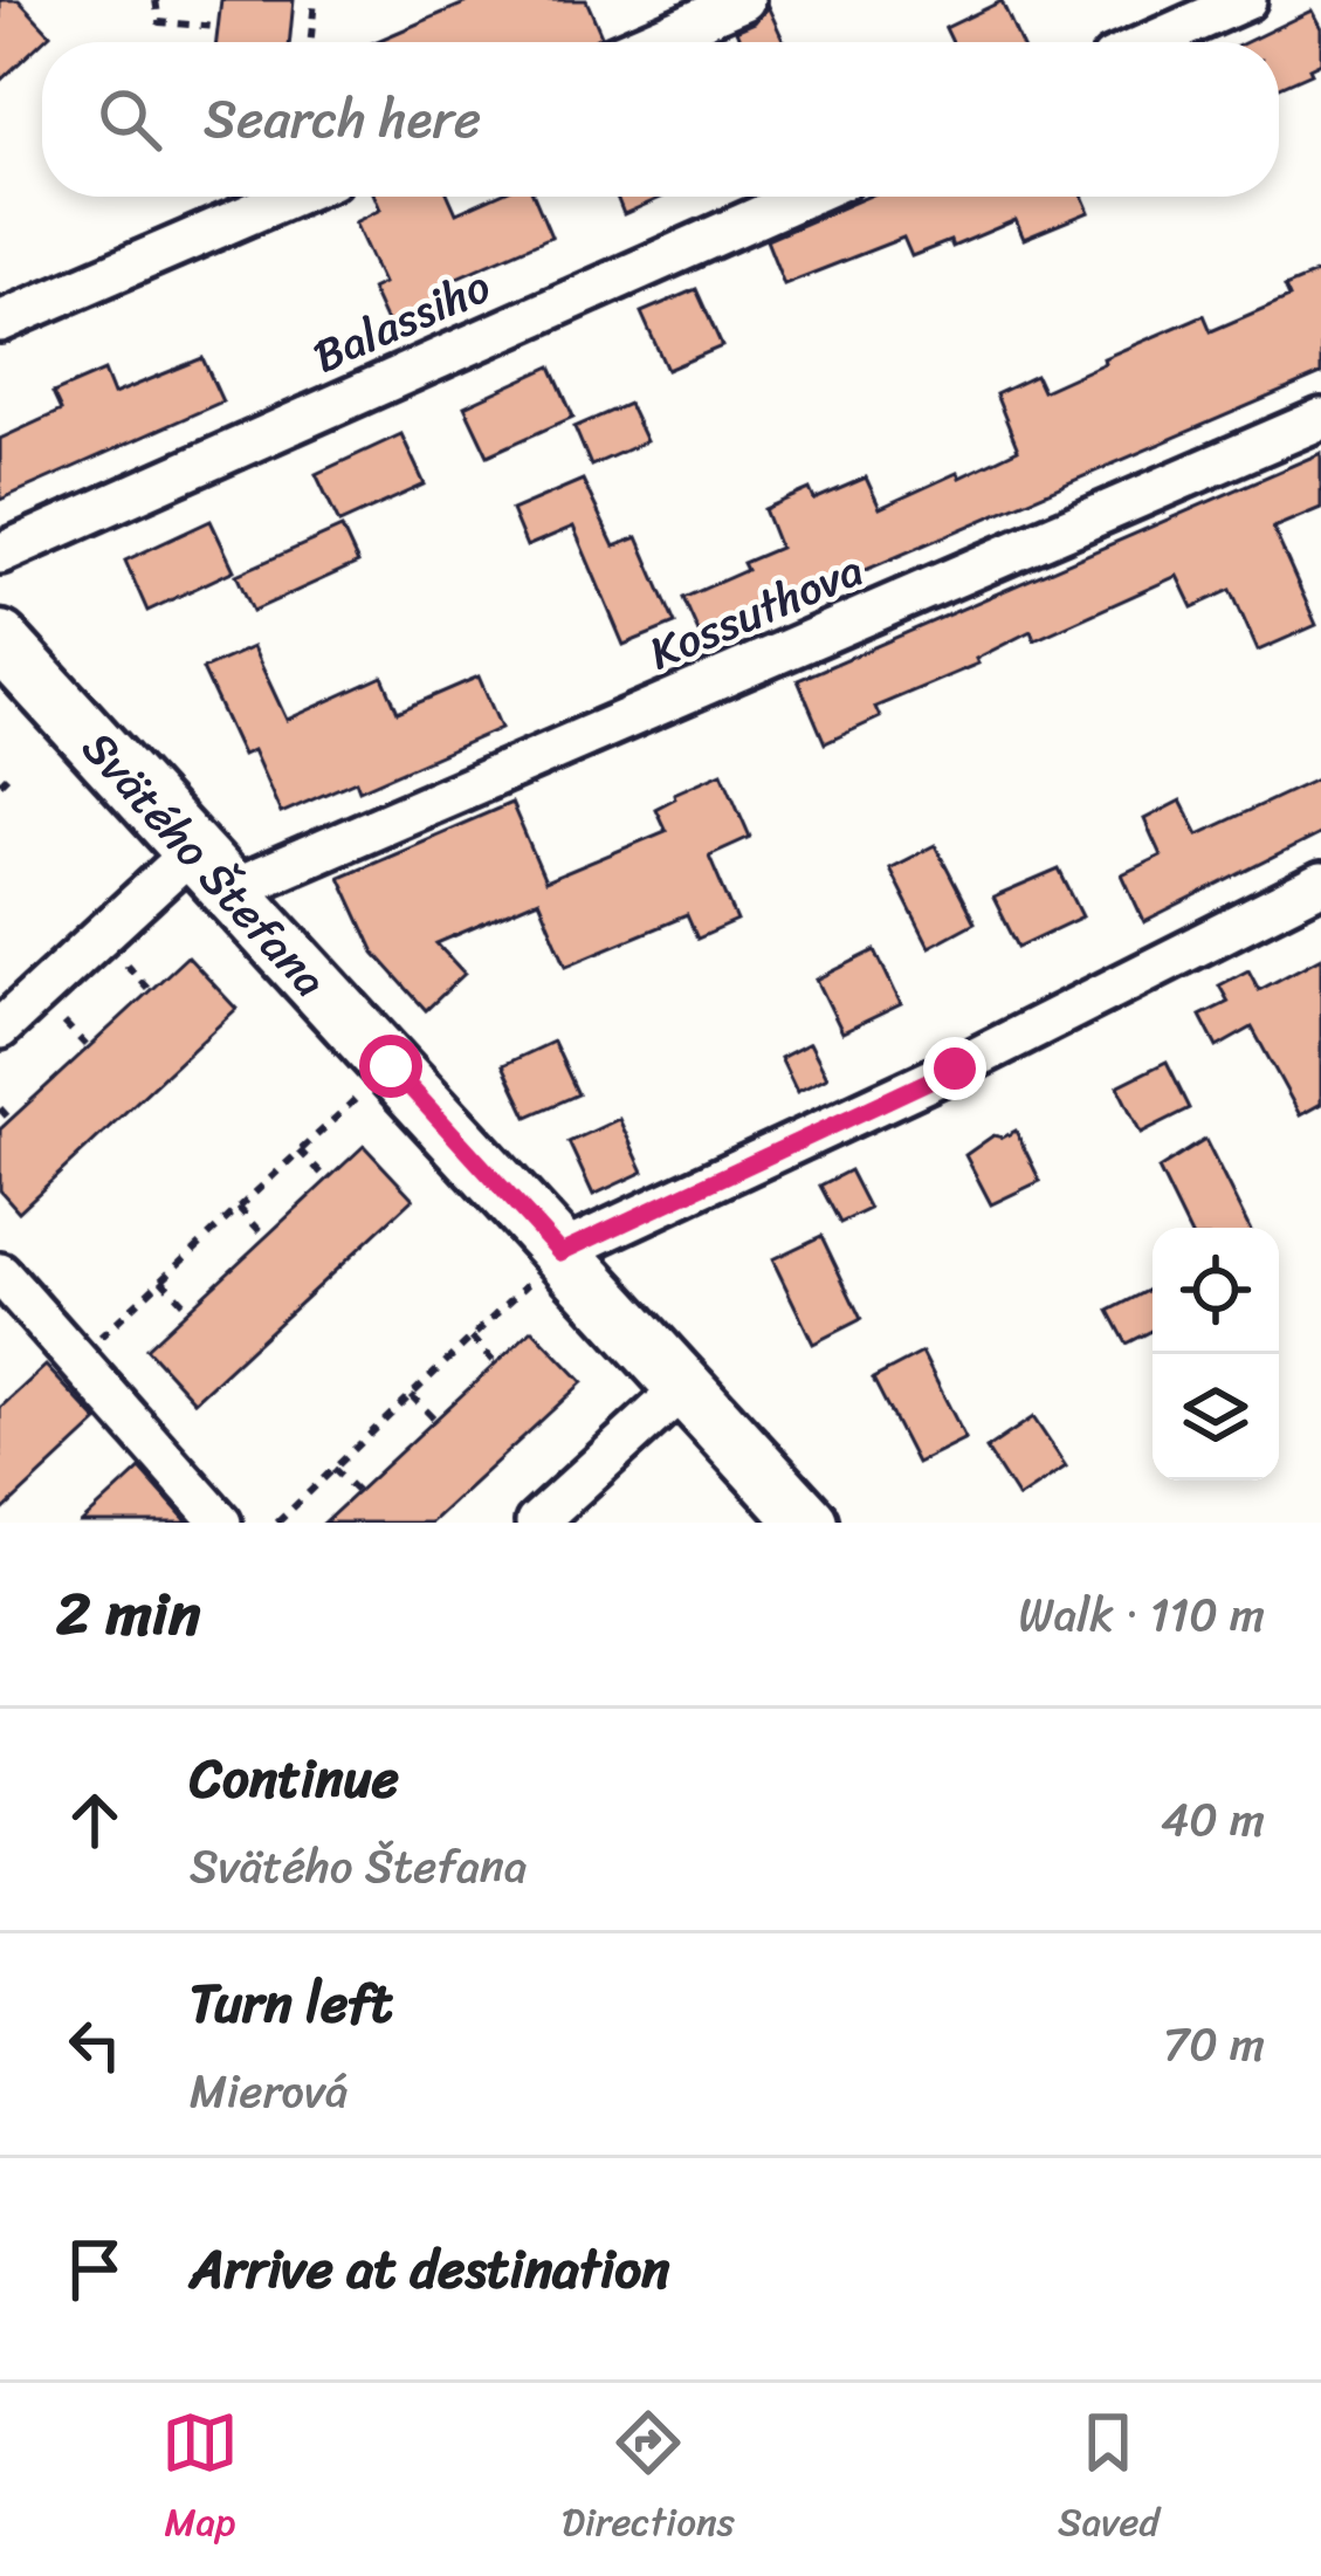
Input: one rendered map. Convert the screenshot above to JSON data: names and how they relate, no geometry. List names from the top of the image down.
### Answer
{
  "streets": {
    "street": ["Balassiho", "Kossuthova", "Svätého Štefana"]
  },
  "crossings": [
    ["Kossuthova", "Svätého Štefana"]
  ],
  "page": {
    "search": "Search here",
    "heading": ["2 min", "Walk · 110 m"],
    "list": [
      ["Continue", "Svätého Štefana", "40 m"],
      ["Turn left", "Mierová", "70 m"],
      "Arrive at destination"
    ],
    "nav": ["Map", "Directions", "Saved"]
  }
}
